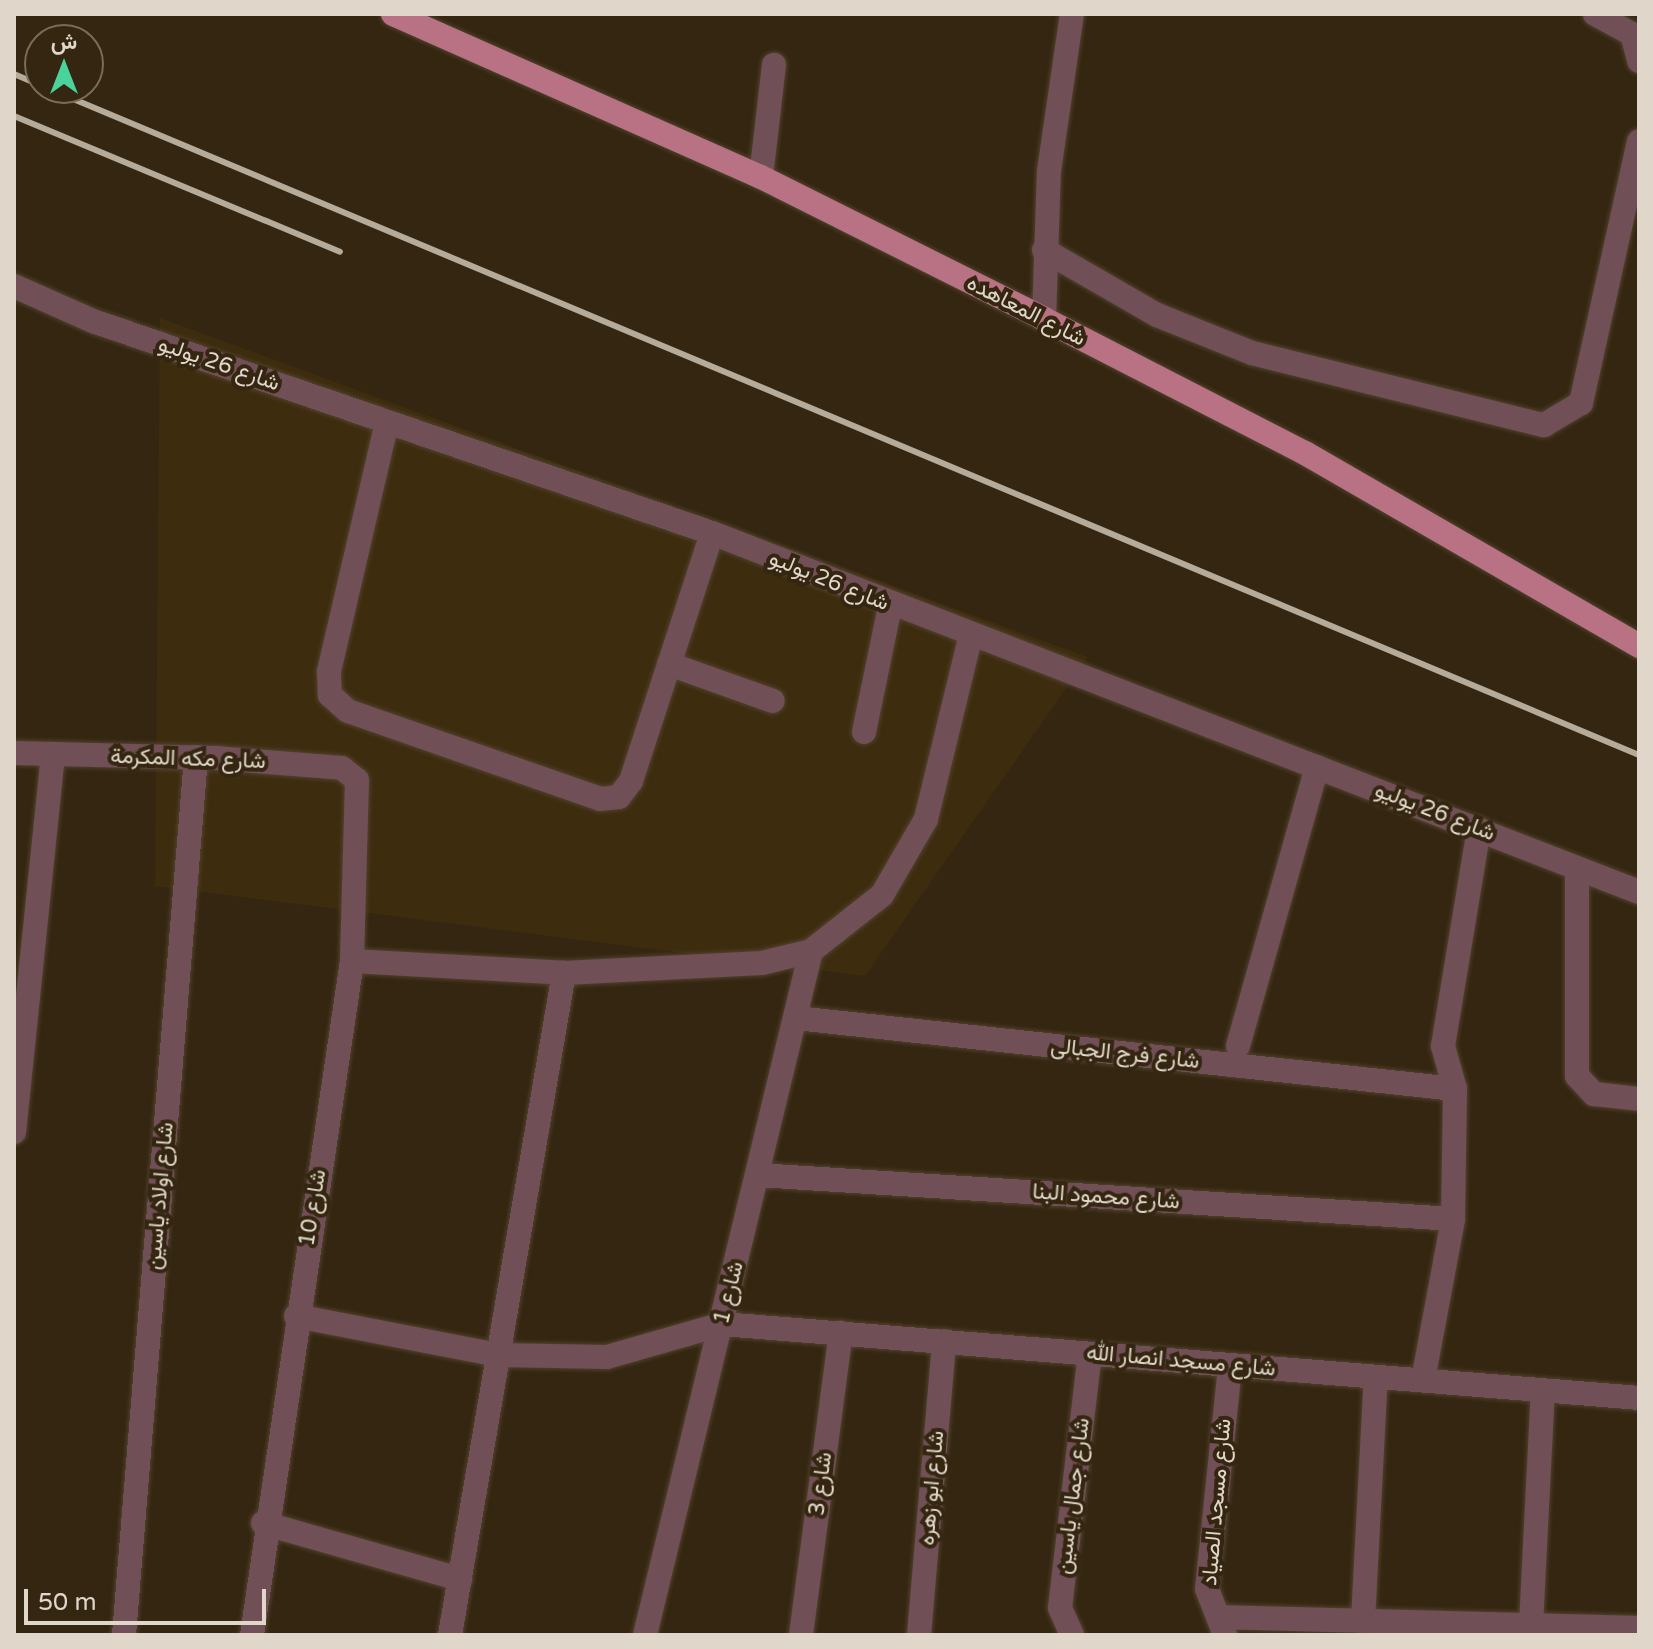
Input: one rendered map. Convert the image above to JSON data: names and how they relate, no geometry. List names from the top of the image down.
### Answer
{
  "streets": {
    "main road": ["شارع المعاهده"],
    "street": [
      "شارع 26 يوليو",
      "شارع مكه المكرمة",
      "شارع فرج الجبالى",
      "شارع اولاد ياسين",
      "شارع محمود البنا",
      "شارع 10",
      "شارع 1",
      "شارع مسجد انصار الله",
      "شارع 3",
      "شارع ابو زهره",
      "شارع جمال ياسين",
      "شارع مسجد الصياد"
    ]
  },
  "crossings": [
    ["شارع مكه المكرمة", "شارع اولاد ياسين"],
    ["شارع مكه المكرمة", "شارع 10"],
    ["شارع فرج الجبالى", "شارع 1"],
    ["شارع محمود البنا", "شارع 1"],
    ["شارع 1", "شارع مسجد انصار الله"],
    ["شارع مسجد انصار الله", "شارع 3"],
    ["شارع مسجد انصار الله", "شارع ابو زهره"],
    ["شارع مسجد انصار الله", "شارع جمال ياسين"],
    ["شارع مسجد انصار الله", "شارع مسجد الصياد"]
  ],
  "scale_bar": "50 m",
  "north": "top"
}
